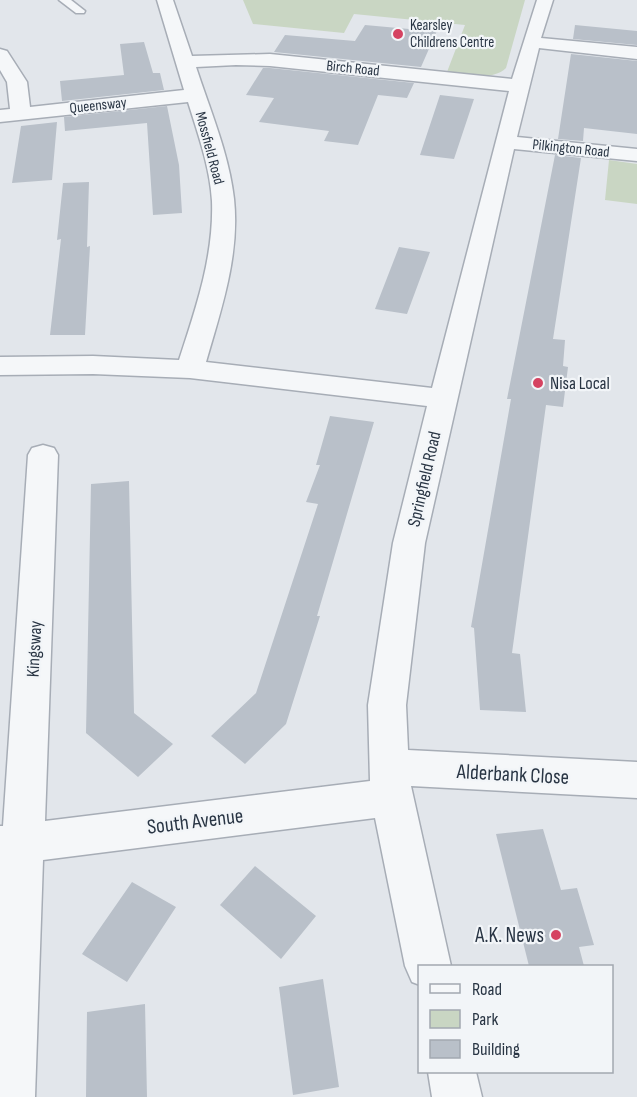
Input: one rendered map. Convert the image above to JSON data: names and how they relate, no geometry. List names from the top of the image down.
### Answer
{
  "streets": {
    "street": [
      "Birch Road",
      "Queensway",
      "Mossfield Road",
      "Pilkington Road",
      "Springfield Road",
      "Kingsway",
      "Alderbank Close",
      "South Avenue"
    ]
  },
  "crossings": [
    ["Birch Road", "Mossfield Road"],
    ["Birch Road", "Springfield Road"],
    ["Queensway", "Mossfield Road"],
    ["Pilkington Road", "Springfield Road"],
    ["Springfield Road", "Alderbank Close"],
    ["Springfield Road", "South Avenue"],
    ["Kingsway", "South Avenue"],
    ["Alderbank Close", "South Avenue"]
  ],
  "places": ["Kearsley Childrens Centre", "Nisa Local", "A.K. News"],
  "legend": ["Road", "Park", "Building"]
}
